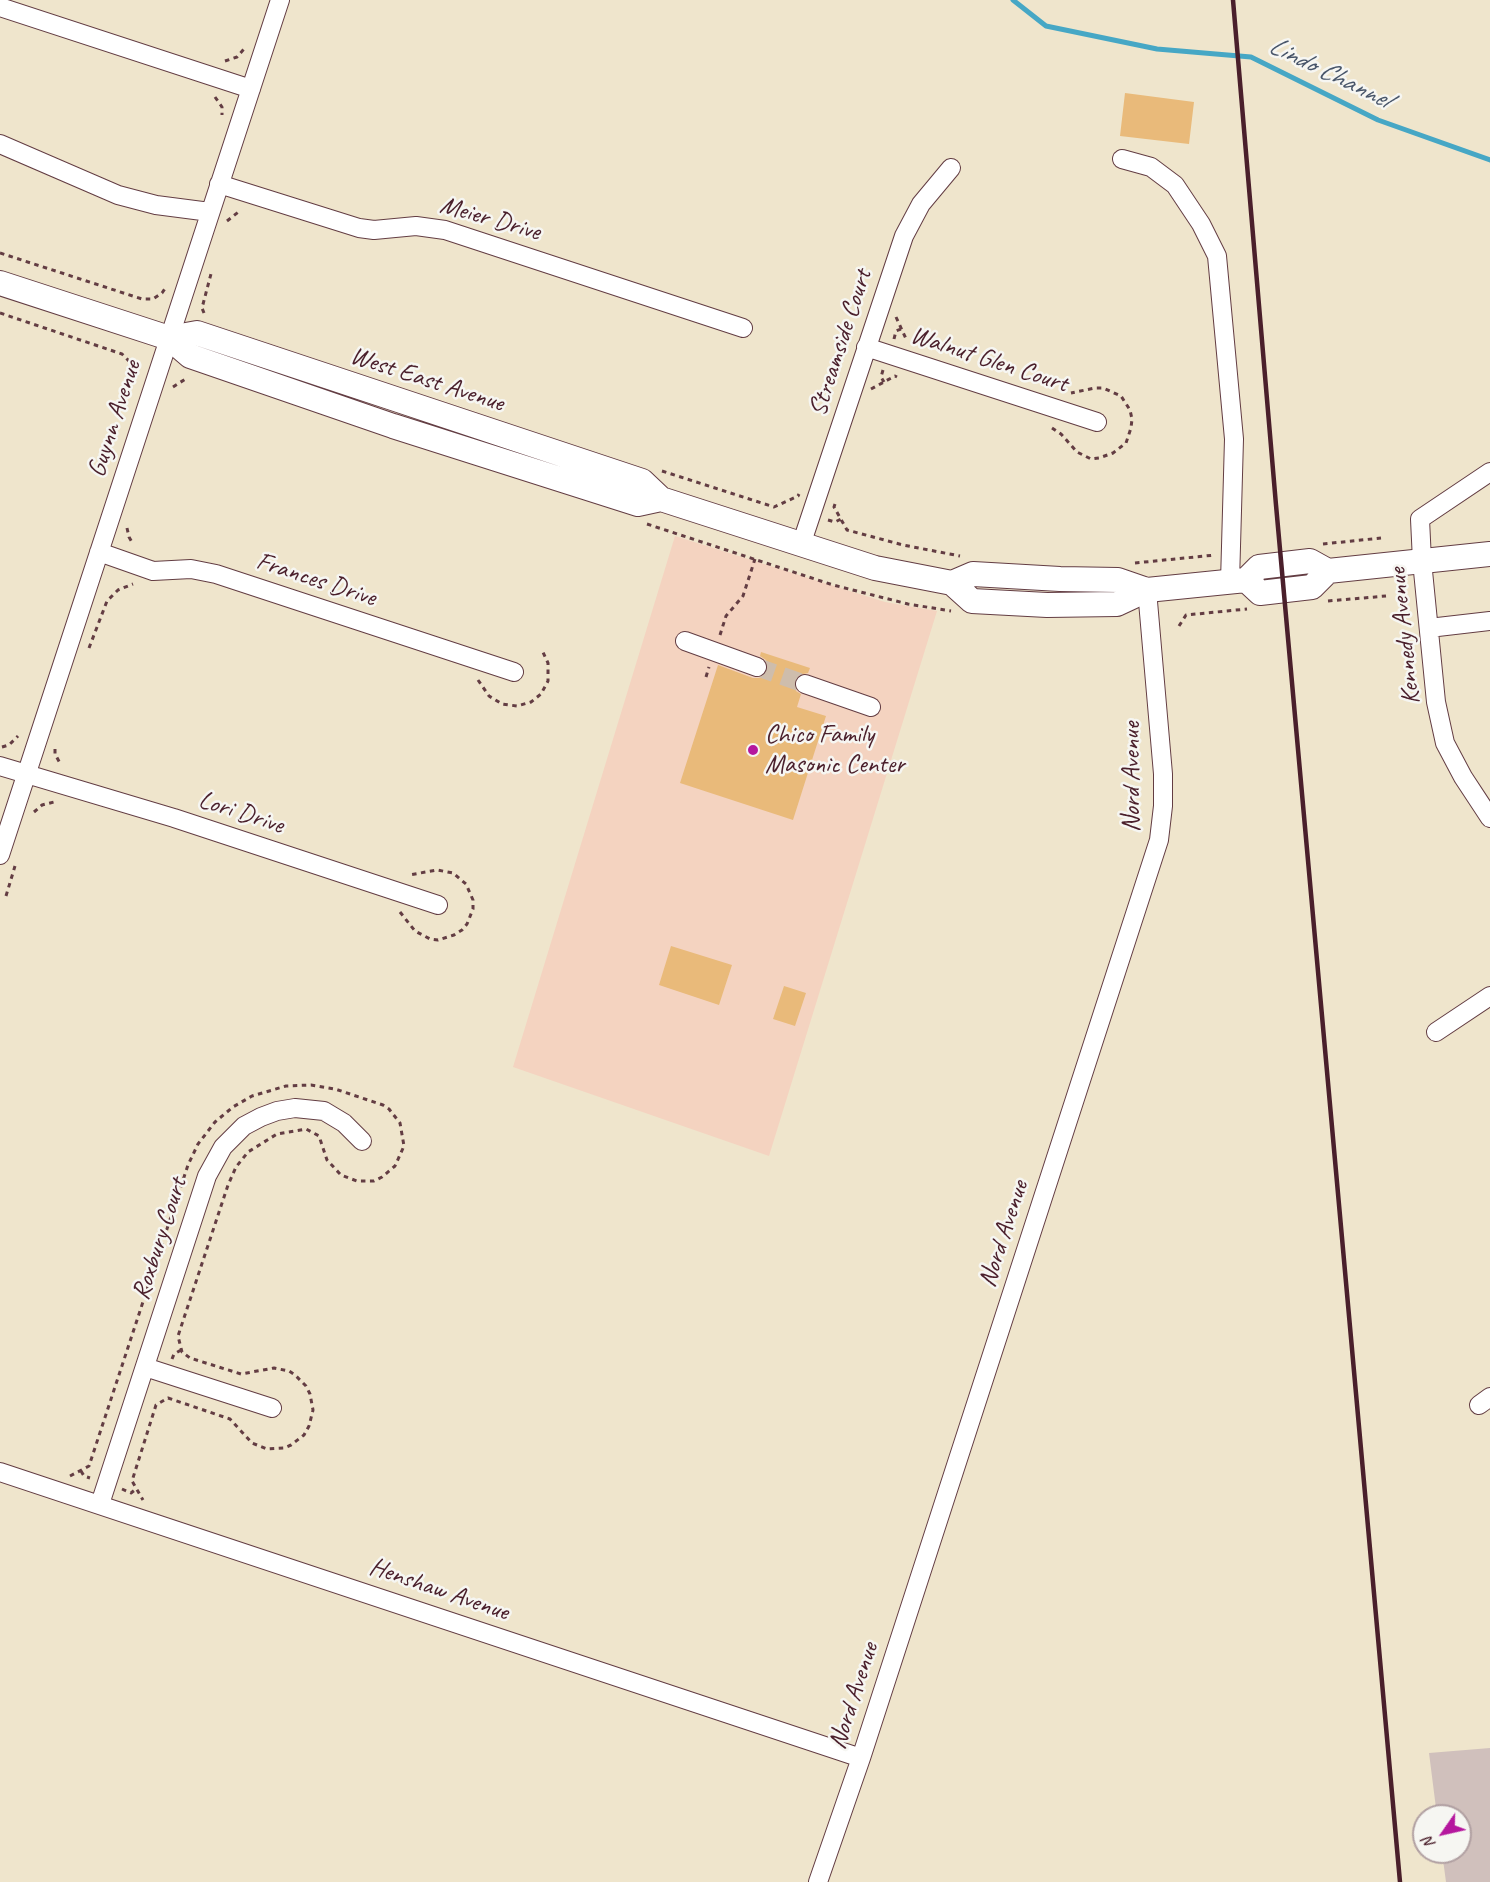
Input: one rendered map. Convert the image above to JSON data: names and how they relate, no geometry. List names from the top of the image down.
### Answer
{
  "streets": {
    "main road": ["West East Avenue"],
    "street": [
      "Meier Drive",
      "Streamside Court",
      "Walnut Glen Court",
      "Guynn Avenue",
      "Frances Drive",
      "Kennedy Avenue",
      "Nord Avenue",
      "Lori Drive",
      "Roxbury Court",
      "Henshaw Avenue"
    ]
  },
  "crossings": [
    ["Meier Drive", "Guynn Avenue"],
    ["Streamside Court", "Walnut Glen Court"],
    ["Streamside Court", "West East Avenue"],
    ["West East Avenue", "Guynn Avenue"],
    ["West East Avenue", "Nord Avenue"],
    ["Guynn Avenue", "Frances Drive"],
    ["Guynn Avenue", "Lori Drive"],
    ["Nord Avenue", "Henshaw Avenue"],
    ["Roxbury Court", "Henshaw Avenue"]
  ],
  "water": ["Lindo Channel"],
  "places": ["Chico Family Masonic Center"],
  "north": "bottom left"
}
